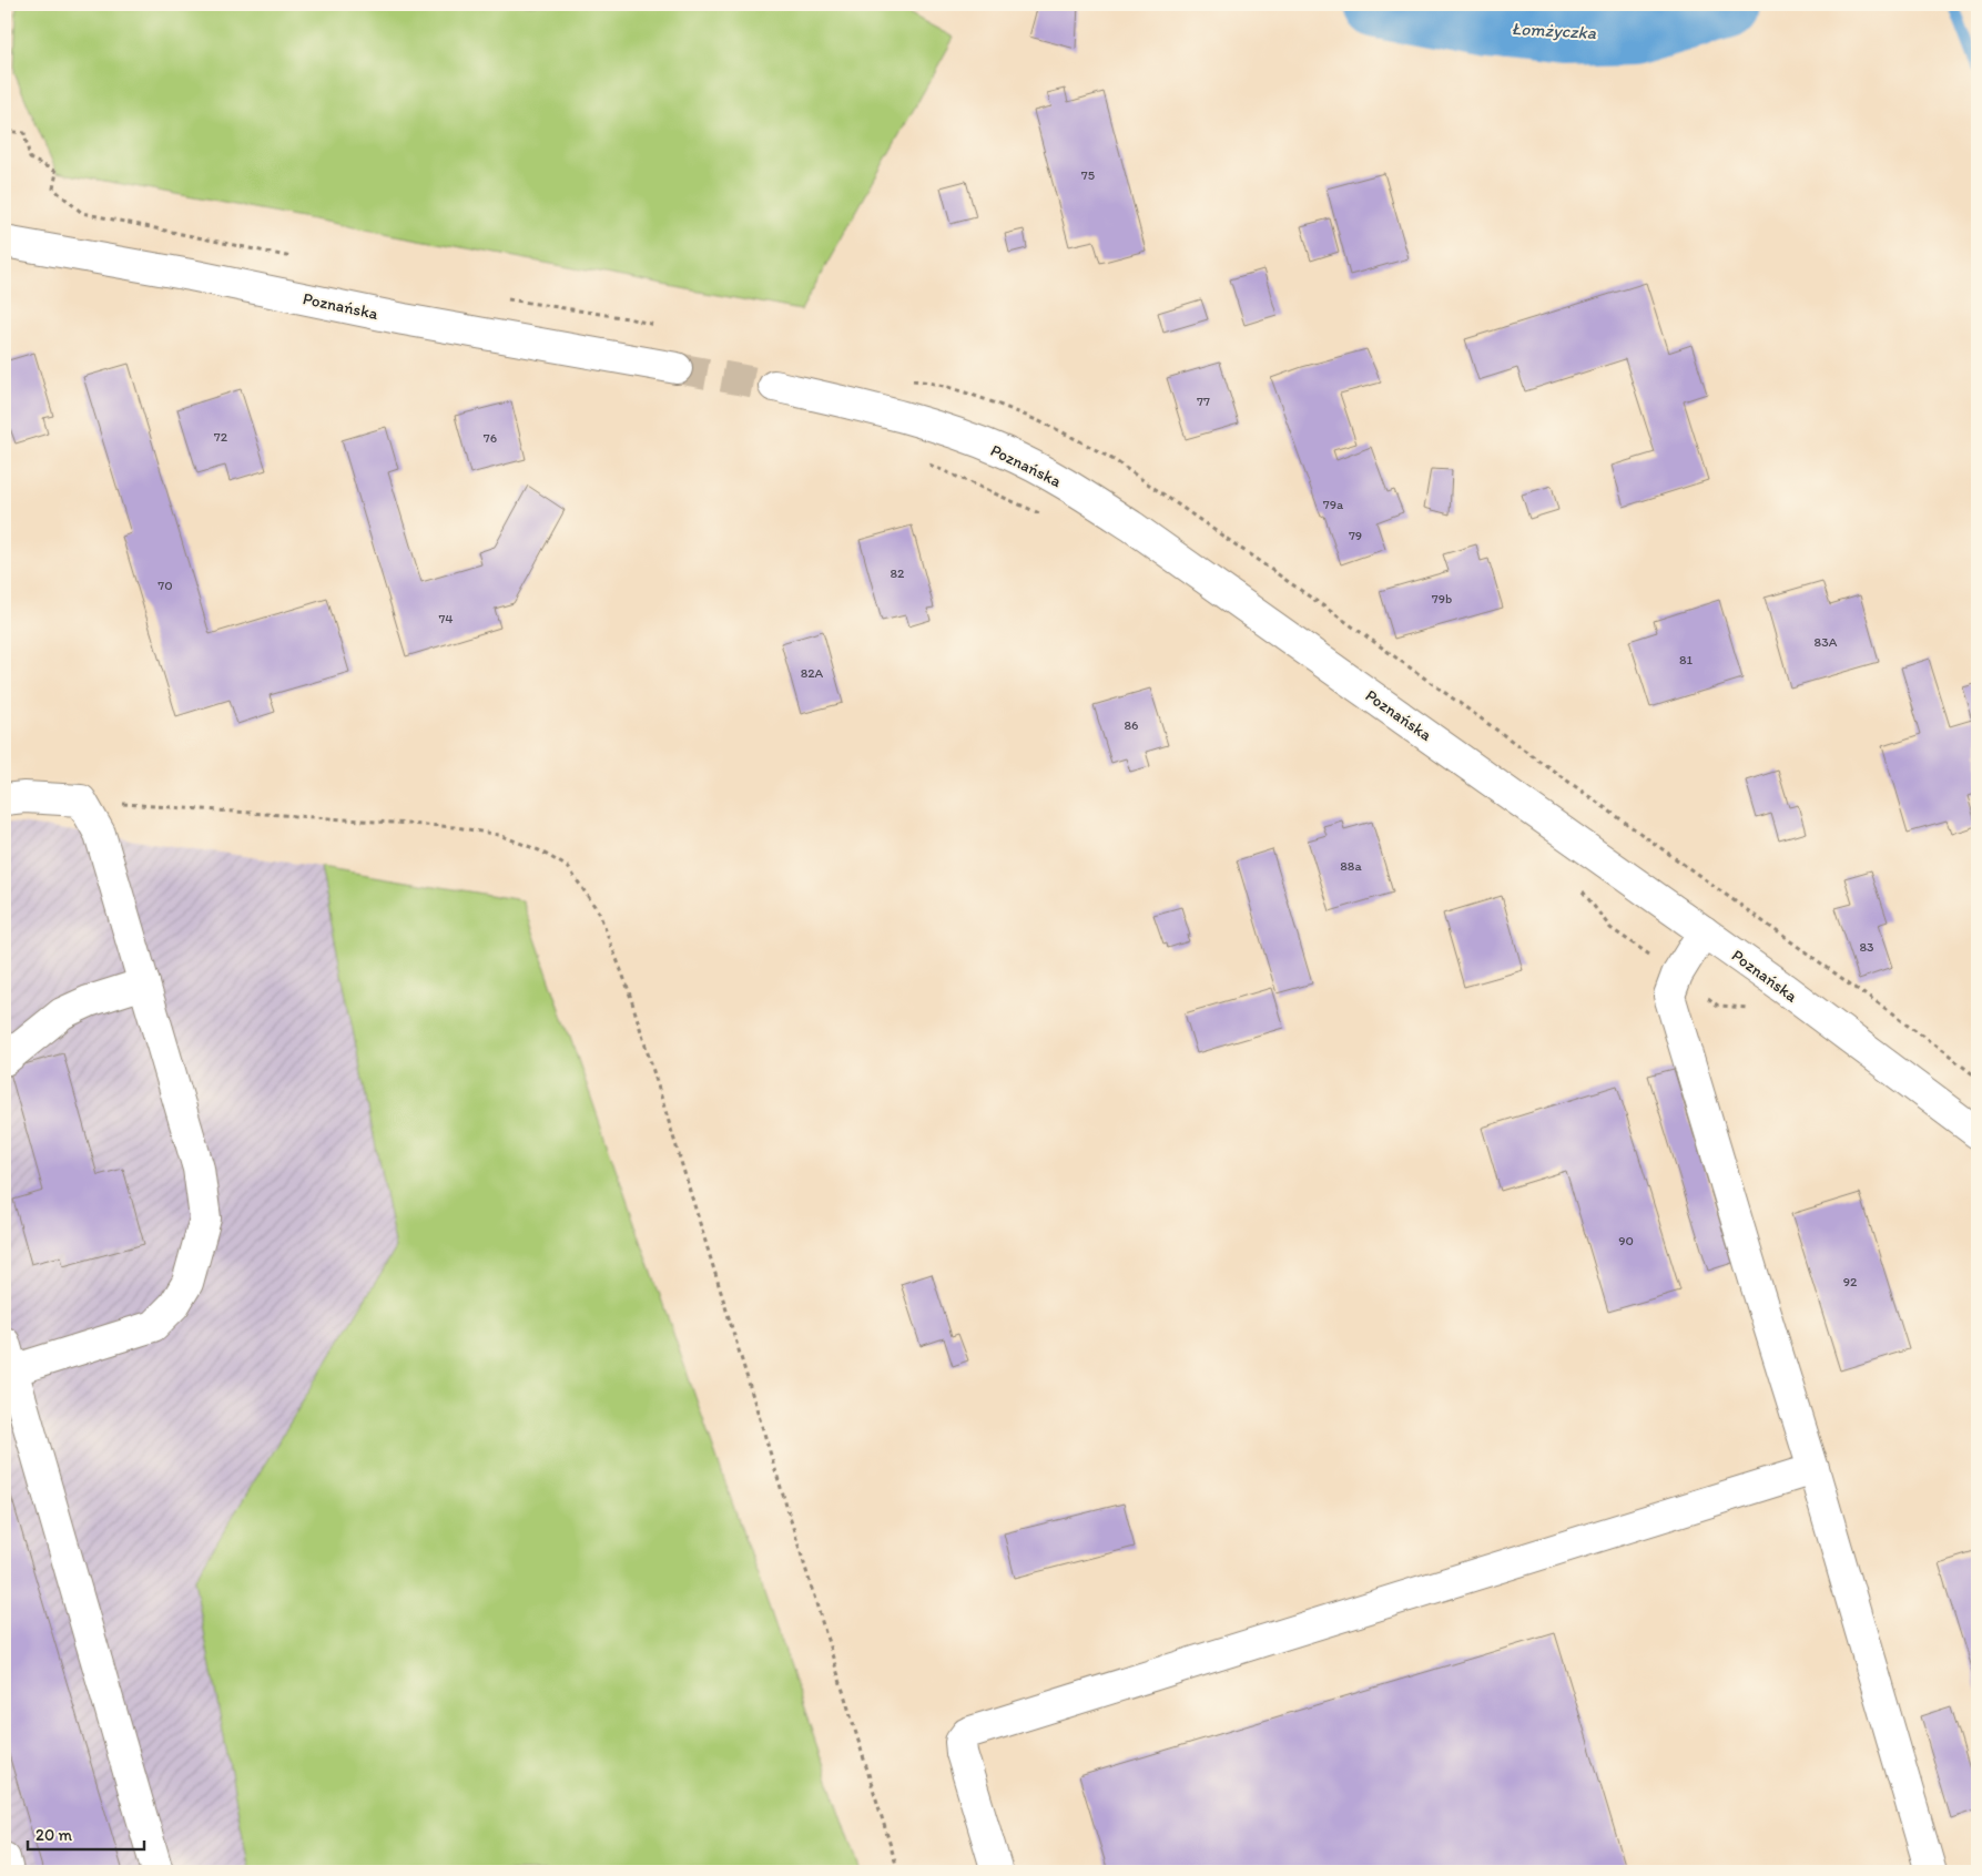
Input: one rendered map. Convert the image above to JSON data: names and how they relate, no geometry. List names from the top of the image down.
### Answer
{
  "streets": {
    "street": ["Poznańska"]
  },
  "water": ["Łomżyczka"],
  "house_numbers": [
    "75",
    "77",
    "72",
    "76",
    "79a",
    "79",
    "82",
    "70",
    "79b",
    "74",
    "83A",
    "81",
    "82A",
    "86",
    "88a",
    "83",
    "90",
    "92"
  ],
  "scale_bar": "20 m"
}
